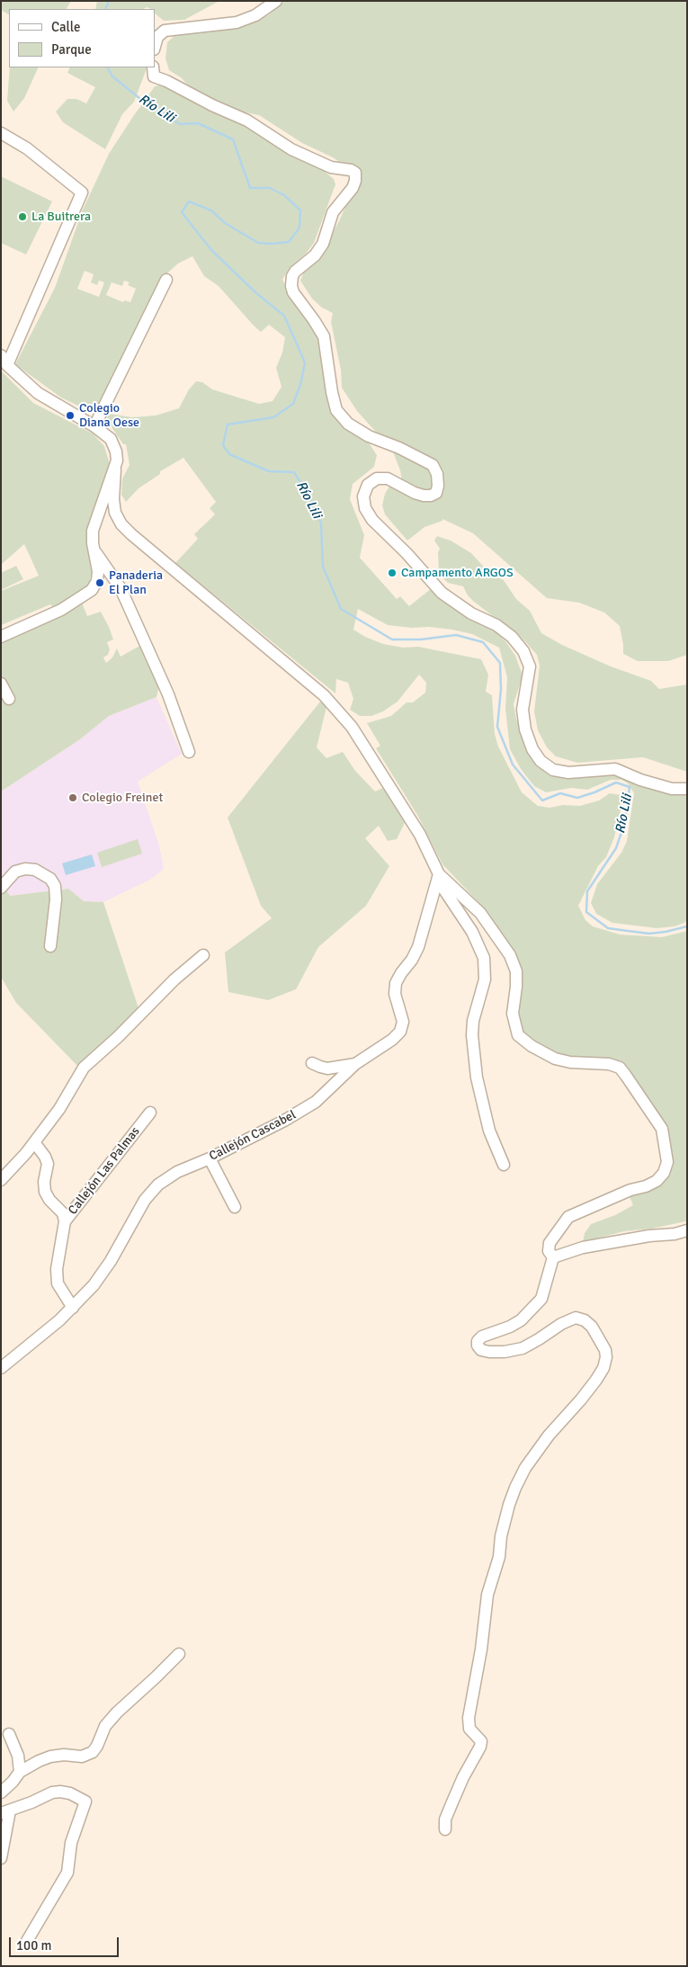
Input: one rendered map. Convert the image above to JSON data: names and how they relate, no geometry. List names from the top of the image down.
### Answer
{
  "streets": {
    "street": ["Callejón Cascabel", "Callejón Las Palmas"]
  },
  "crossings": [
    ["Callejón Cascabel", "Callejón Las Palmas"]
  ],
  "water": ["Río Lili"],
  "places": [
    "La Buitrera",
    "Colegio Diana Oese",
    "Campamento ARGOS",
    "Panaderia El Plan",
    "Colegio Freinet"
  ],
  "legend": ["Calle", "Parque"],
  "scale_bar": "100 m"
}
